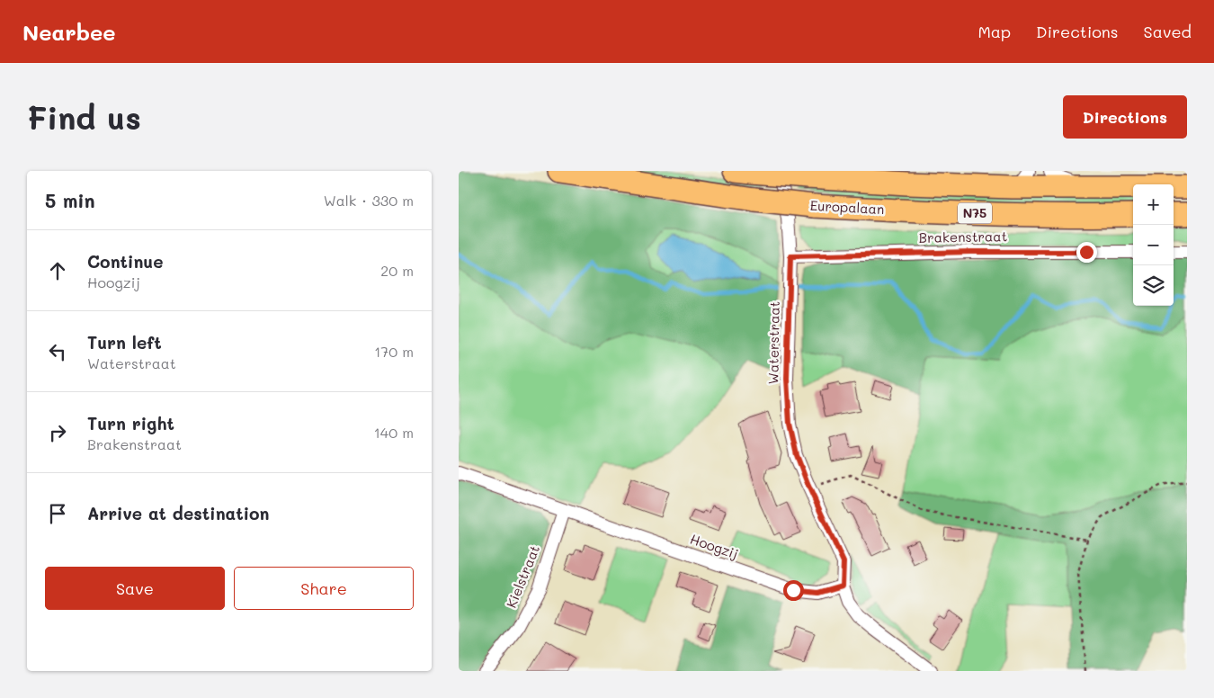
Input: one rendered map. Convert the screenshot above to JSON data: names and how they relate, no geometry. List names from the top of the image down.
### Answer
{
  "streets": {
    "highway": ["Europalaan", "N75"],
    "street": [
      "Brakenstraat",
      "Waterstraat",
      "Hoogzij",
      "Kielstraat"
    ]
  },
  "crossings": [
    ["Brakenstraat", "Waterstraat"],
    ["Waterstraat", "Hoogzij"],
    ["Hoogzij", "Kielstraat"]
  ],
  "page": {
    "header": "Nearbee",
    "nav": ["Map", "Directions", "Saved"],
    "buttons": [
      "Directions",
      ["Save", "Share"]
    ],
    "title": "Find us",
    "heading": ["5 min", "Walk · 330 m"],
    "map_buttons": ["+", "−"],
    "list": [
      ["Continue", "Hoogzij", "20 m"],
      ["Turn left", "Waterstraat", "170 m"],
      ["Turn right", "Brakenstraat", "140 m"],
      "Arrive at destination"
    ]
  }
}
